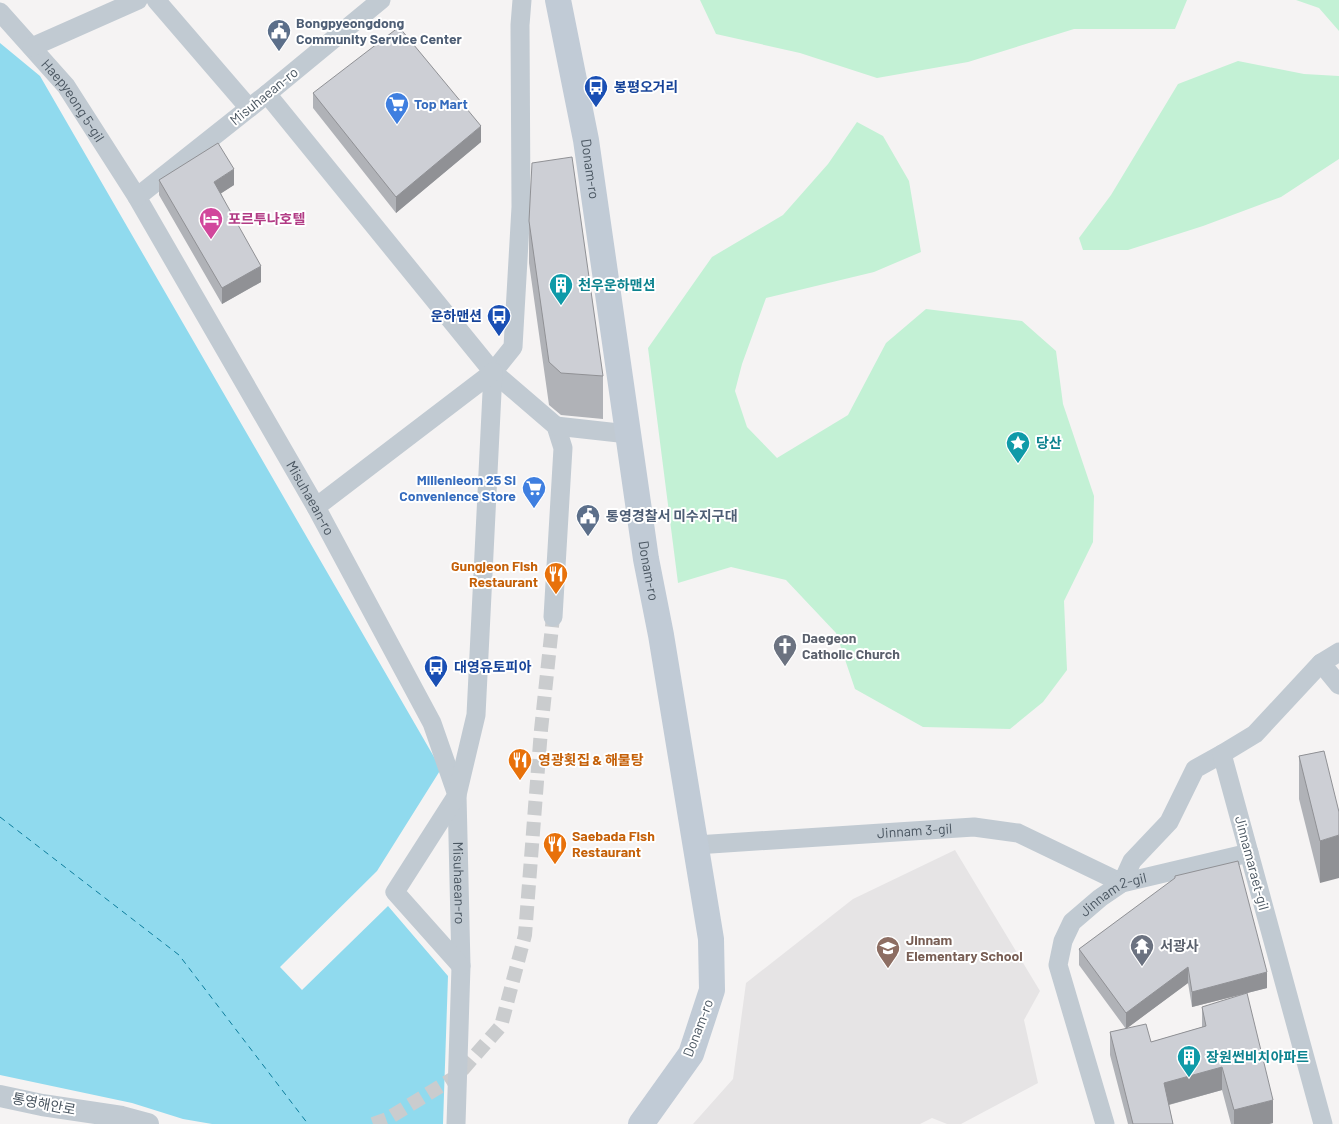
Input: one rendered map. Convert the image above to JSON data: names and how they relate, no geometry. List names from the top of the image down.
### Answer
{
  "streets": {
    "main road": ["Donam-ro"],
    "street": [
      "Misuhaean-ro",
      "Haepyeong 5-gil",
      "Jinnam 3-gil",
      "Jinnamaraet-gil",
      "Jinnam 2-gil",
      "통영해안로"
    ]
  },
  "crossings": [
    ["Misuhaean-ro", "Haepyeong 5-gil"],
    ["Donam-ro", "Jinnam 3-gil"],
    ["Jinnam 3-gil", "Jinnam 2-gil"],
    ["Jinnamaraet-gil", "Jinnam 2-gil"]
  ],
  "places": {
    "public building": ["Bongpyeongdong Community Service Center", "통영경찰서 미수지구대"],
    "bus stop": ["봉평오거리", "운하맨션", "대영유토피아"],
    "supermarket": ["Top Mart", "Millenieom 25 Si Convenience Store"],
    "hotel": ["포르투나호텔"],
    "building": ["천우운하맨션", "장원썬비치아파트"],
    "place": ["당산"],
    "restaurant": ["Gungjeon Fish Restaurant", "영광횟집 & 해물탕", "Saebada Fish Restaurant"],
    "church": ["Daegeon Catholic Church"],
    "temple": ["서광사"],
    "school or university": ["Jinnam Elementary School"]
  }
}
